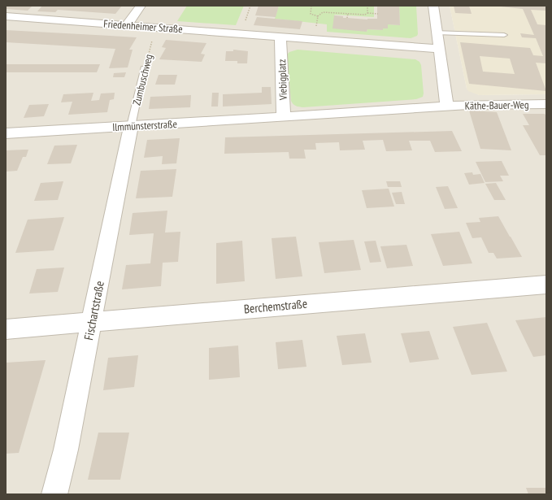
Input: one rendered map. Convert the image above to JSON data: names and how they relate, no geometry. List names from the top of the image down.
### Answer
{
  "streets": {
    "street": [
      "Friedenheimer Straße",
      "Viebigplatz",
      "Käthe-Bauer-Weg",
      "Ilmmünsterstraße",
      "Berchemstraße",
      "Fischartstraße"
    ],
    "lane": ["Zumbuschweg"]
  },
  "crossings": [
    ["Friedenheimer Straße", "Viebigplatz"],
    ["Zumbuschweg", "Ilmmünsterstraße"],
    ["Zumbuschweg", "Fischartstraße"],
    ["Viebigplatz", "Käthe-Bauer-Weg"],
    ["Viebigplatz", "Ilmmünsterstraße"],
    ["Ilmmünsterstraße", "Fischartstraße"],
    ["Berchemstraße", "Fischartstraße"]
  ]
}
